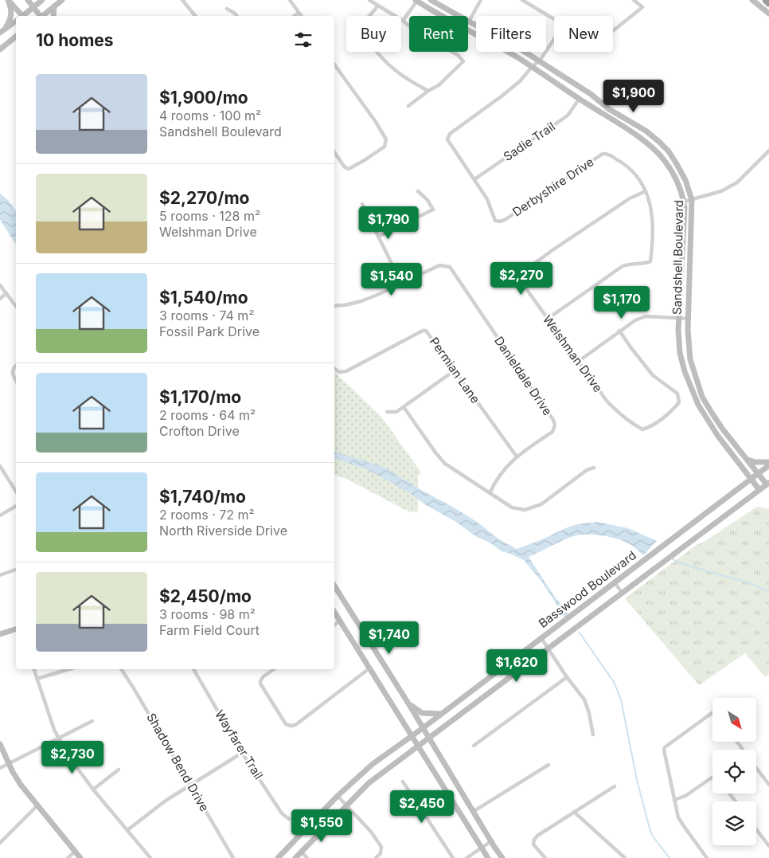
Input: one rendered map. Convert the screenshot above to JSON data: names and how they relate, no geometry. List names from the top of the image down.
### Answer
{
  "streets": {
    "main road": ["Sandshell Boulevard", "Basswood Boulevard"],
    "street": [
      "Sadie Trail",
      "Derbyshire Drive",
      "Welshman Drive",
      "Permian Lane",
      "Danieldale Drive",
      "Wayfarer Trail",
      "Shadow Bend Drive"
    ]
  },
  "crossings": [
    ["Sadie Trail", "Derbyshire Drive"],
    ["Sadie Trail", "Sandshell Boulevard"],
    ["Derbyshire Drive", "Sandshell Boulevard"],
    ["Derbyshire Drive", "Welshman Drive"],
    ["Sandshell Boulevard", "Basswood Boulevard"],
    ["Permian Lane", "Danieldale Drive"]
  ],
  "north": "bottom right",
  "page": {
    "chip": [
      "Buy",
      "Rent",
      "Filters",
      "New"
    ],
    "heading": "10 homes",
    "list": [
      {
        "name": "$1,900/mo",
        "note": "4 rooms · 100 m² · Sandshell Boulevard"
      },
      {
        "name": "$2,270/mo",
        "note": "5 rooms · 128 m² · Welshman Drive"
      },
      {
        "name": "$1,540/mo",
        "note": "3 rooms · 74 m² · Fossil Park Drive"
      },
      {
        "name": "$1,170/mo",
        "note": "2 rooms · 64 m² · Crofton Drive"
      },
      {
        "name": "$1,740/mo",
        "note": "2 rooms · 72 m² · North Riverside Drive"
      },
      {
        "name": "$2,450/mo",
        "note": "3 rooms · 98 m² · Farm Field Court"
      }
    ],
    "price": [
      "$1,900",
      "$1,790",
      "$2,270",
      "$1,540",
      "$1,170",
      "$1,740",
      "$1,620",
      "$2,730",
      "$2,450",
      "$1,550"
    ]
  }
}
